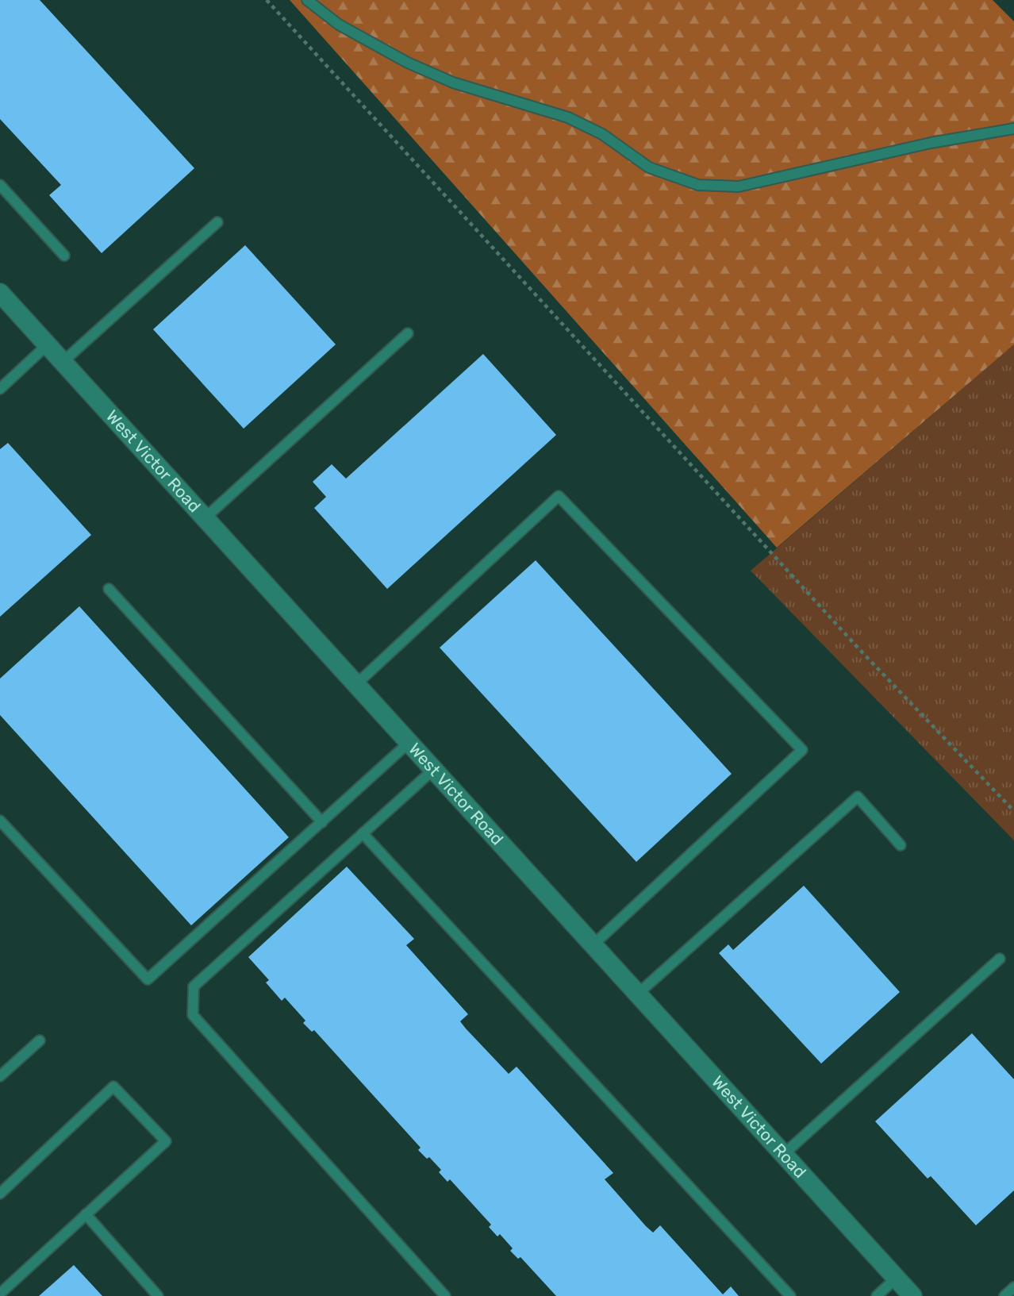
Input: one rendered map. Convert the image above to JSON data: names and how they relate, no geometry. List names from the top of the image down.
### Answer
{
  "streets": {
    "street": ["West Victor Road"]
  }
}
